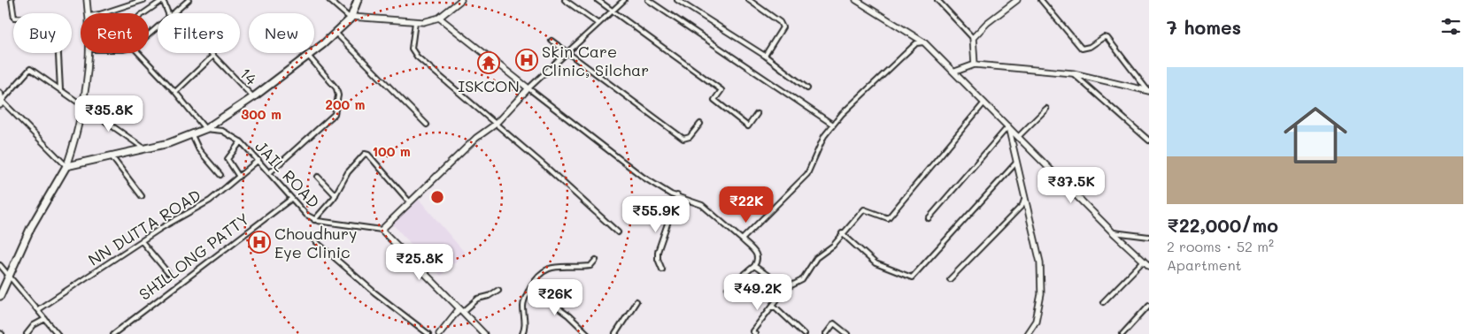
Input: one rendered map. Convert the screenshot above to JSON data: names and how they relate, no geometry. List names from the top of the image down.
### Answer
{
  "streets": {
    "street": [
      "14",
      "JAIL ROAD",
      "NN DUTTA ROAD",
      "SHILLONG PATTY"
    ]
  },
  "crossings": [
    ["JAIL ROAD", "NN DUTTA ROAD"],
    ["JAIL ROAD", "SHILLONG PATTY"]
  ],
  "places": {
    "hospital": ["Skin Care Clinic, Silchar", "Choudhury Eye Clinic"],
    "temple": ["ISKCON"]
  },
  "page": {
    "heading": "7 homes",
    "chip": [
      "Buy",
      "Rent",
      "Filters",
      "New"
    ],
    "list": [
      {
        "name": "₹22,000/mo",
        "note": "2 rooms · 52 m² · Apartment"
      }
    ],
    "price": [
      "₹35.8K",
      "₹37.5K",
      "₹22K",
      "₹55.9K",
      "₹25.8K",
      "₹49.2K",
      "₹26K"
    ]
  },
  "rings": ["200 m", "300 m", "100 m"]
}
